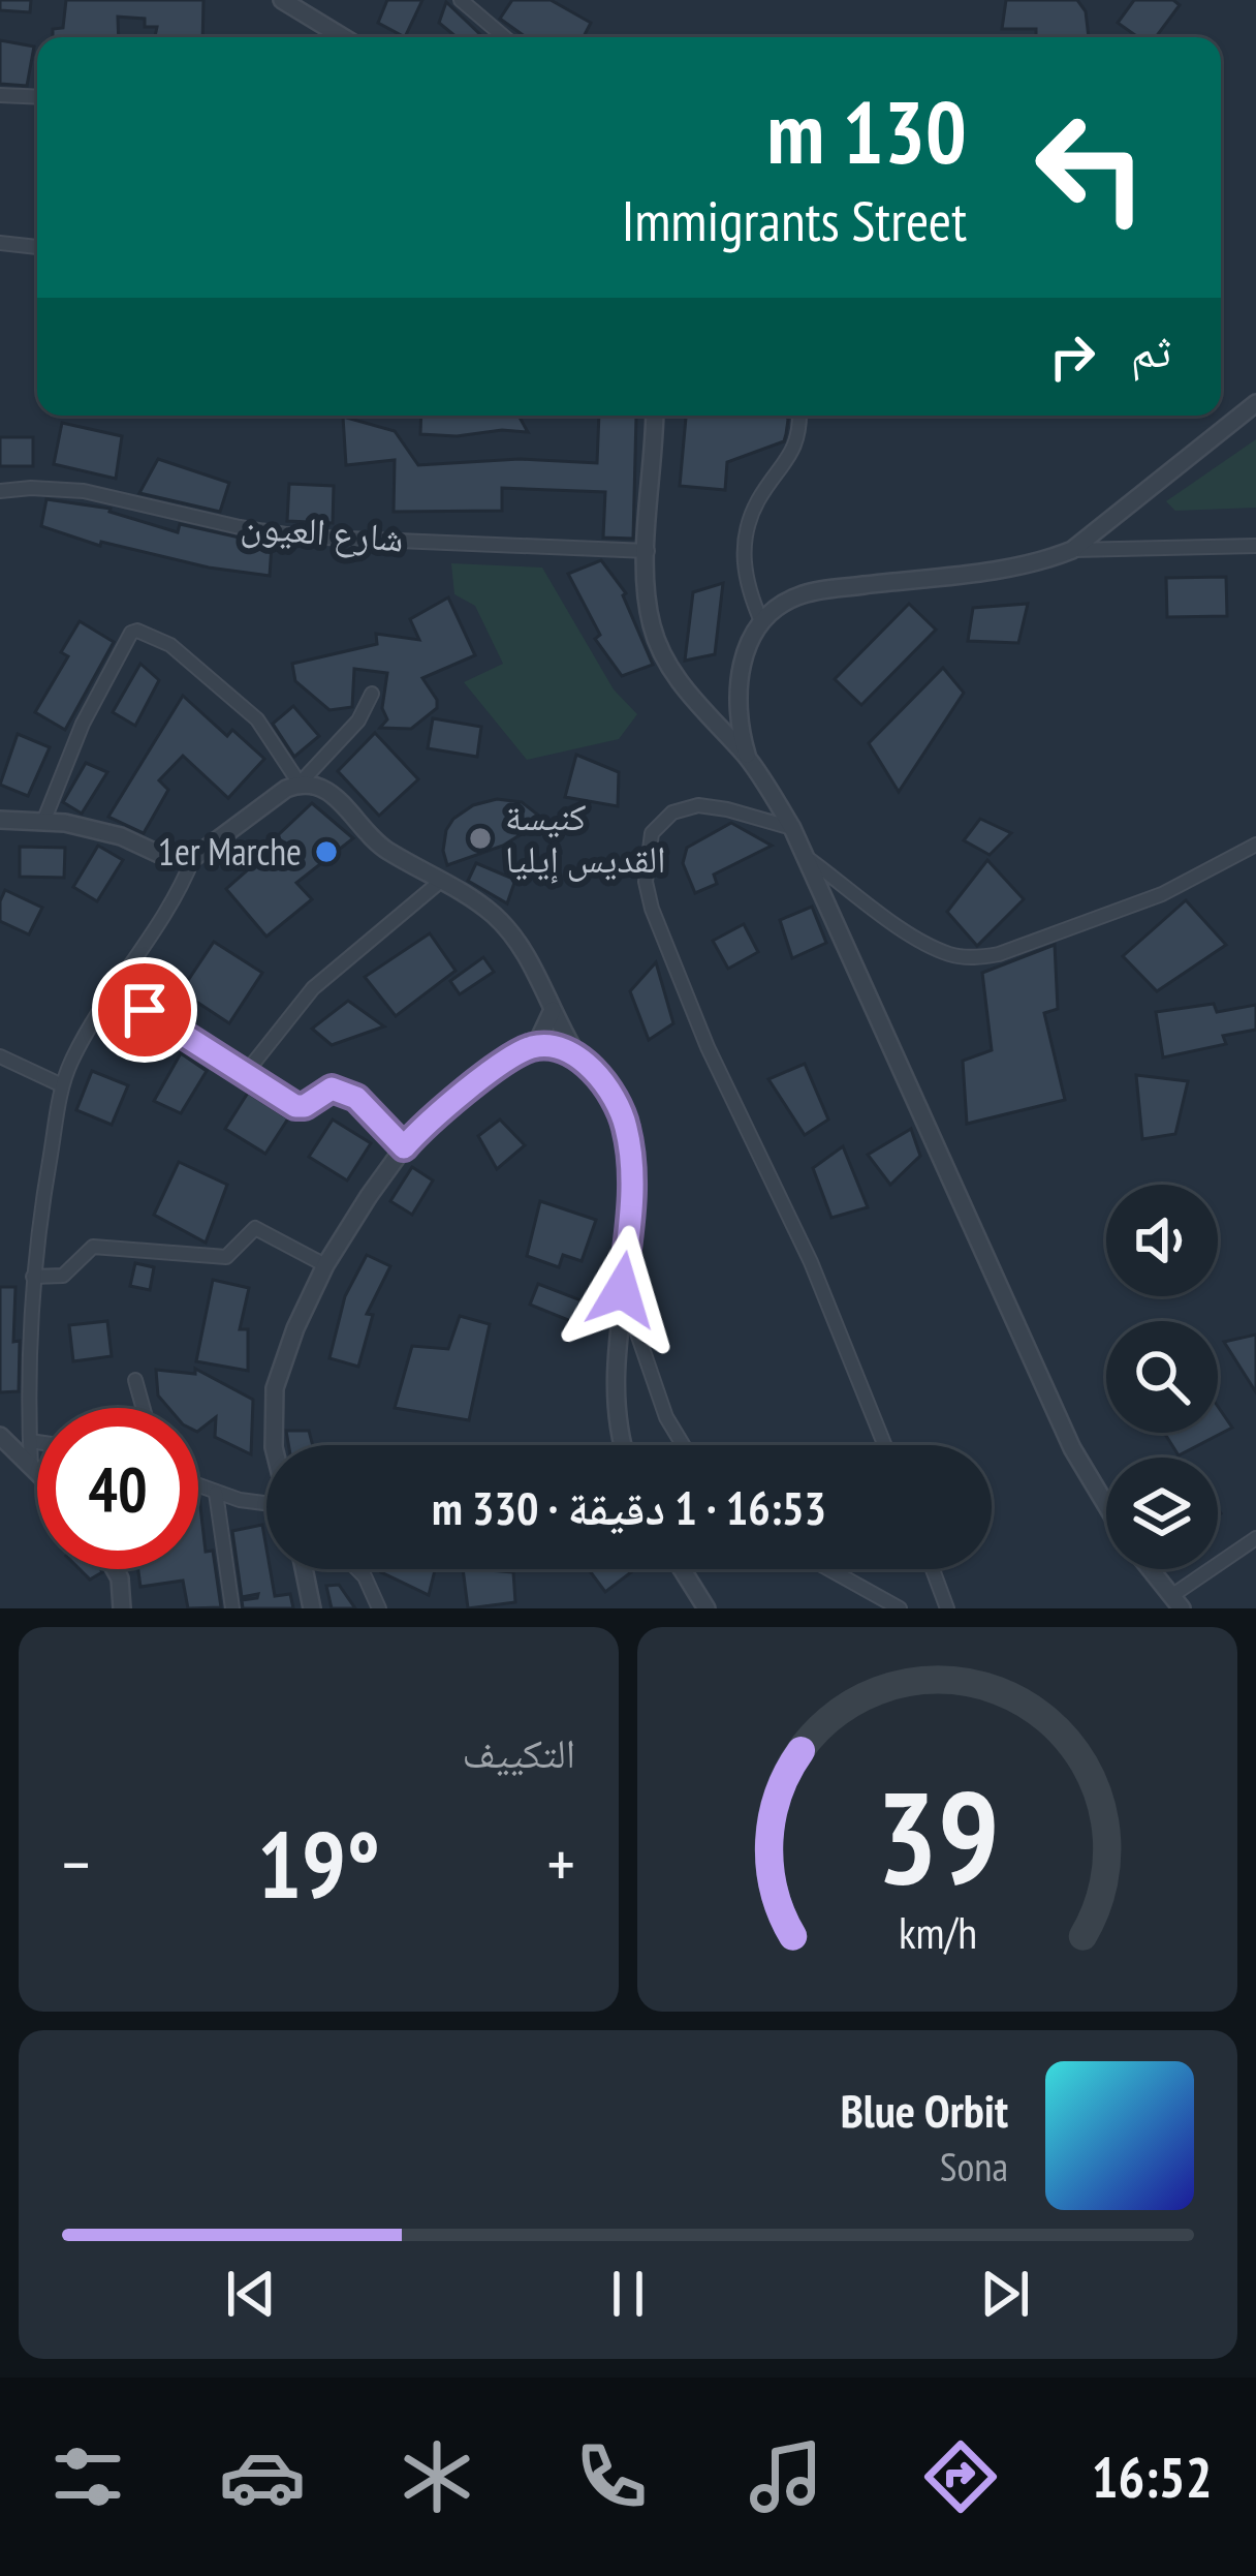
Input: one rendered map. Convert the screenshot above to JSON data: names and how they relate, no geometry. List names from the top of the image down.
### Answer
{
  "streets": {
    "street": ["شارع العيون"]
  },
  "places": ["كنيسة القديس إيليا", "1er Marche"],
  "page": {
    "turn": ["130 m", "Immigrants Street"],
    "then": "ثم",
    "limit": "40",
    "trip": "16:53 · 1 دقيقة · 330 m",
    "tile": "التكييف",
    "heat": ["−", "19°", "+"],
    "song": ["Blue Orbit", "Sona"],
    "tabs": "16:52",
    "gauge": ["39", "km/h"]
  }
}
